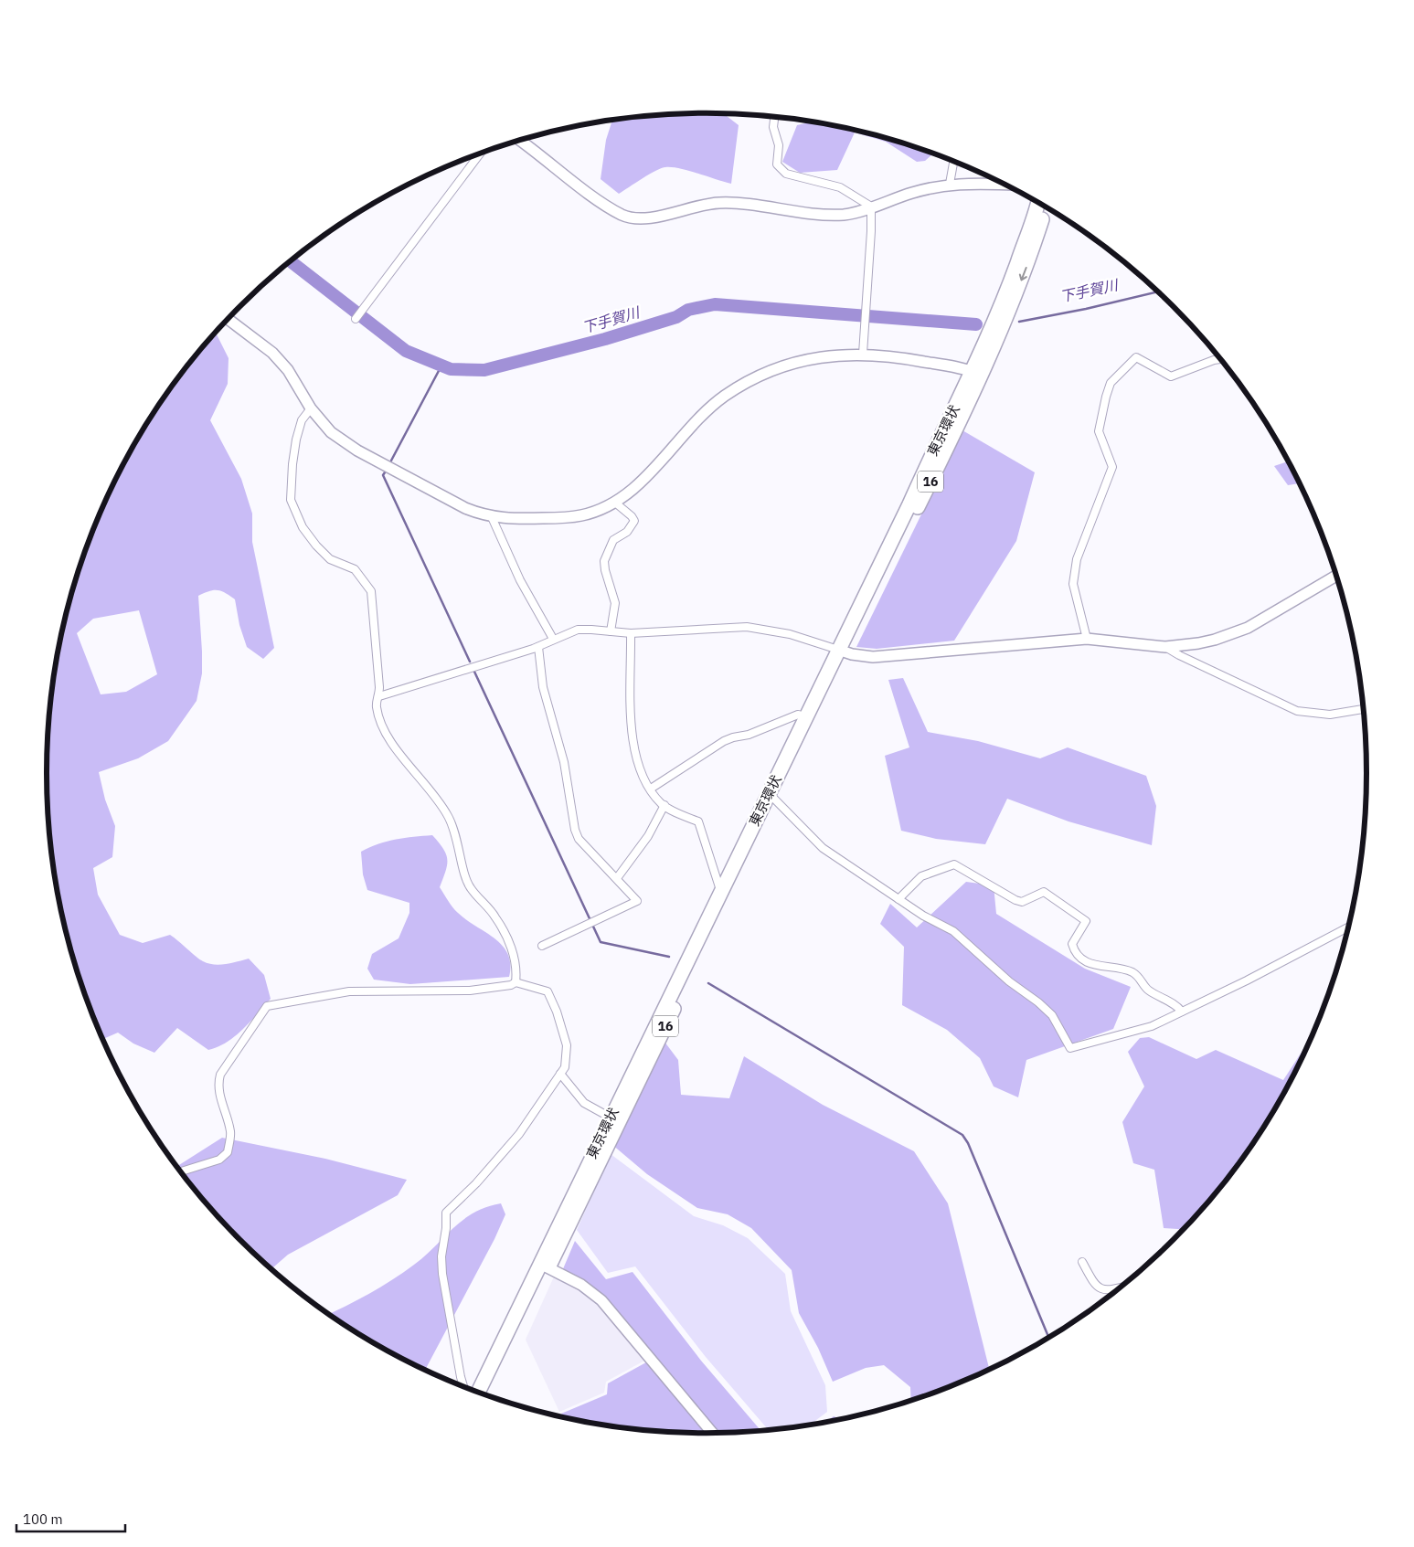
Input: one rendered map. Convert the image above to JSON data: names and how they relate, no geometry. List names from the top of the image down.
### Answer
{
  "streets": {
    "highway": ["東京環状", "16"]
  },
  "water": ["下手賀川"],
  "scale_bar": "100 m"
}
